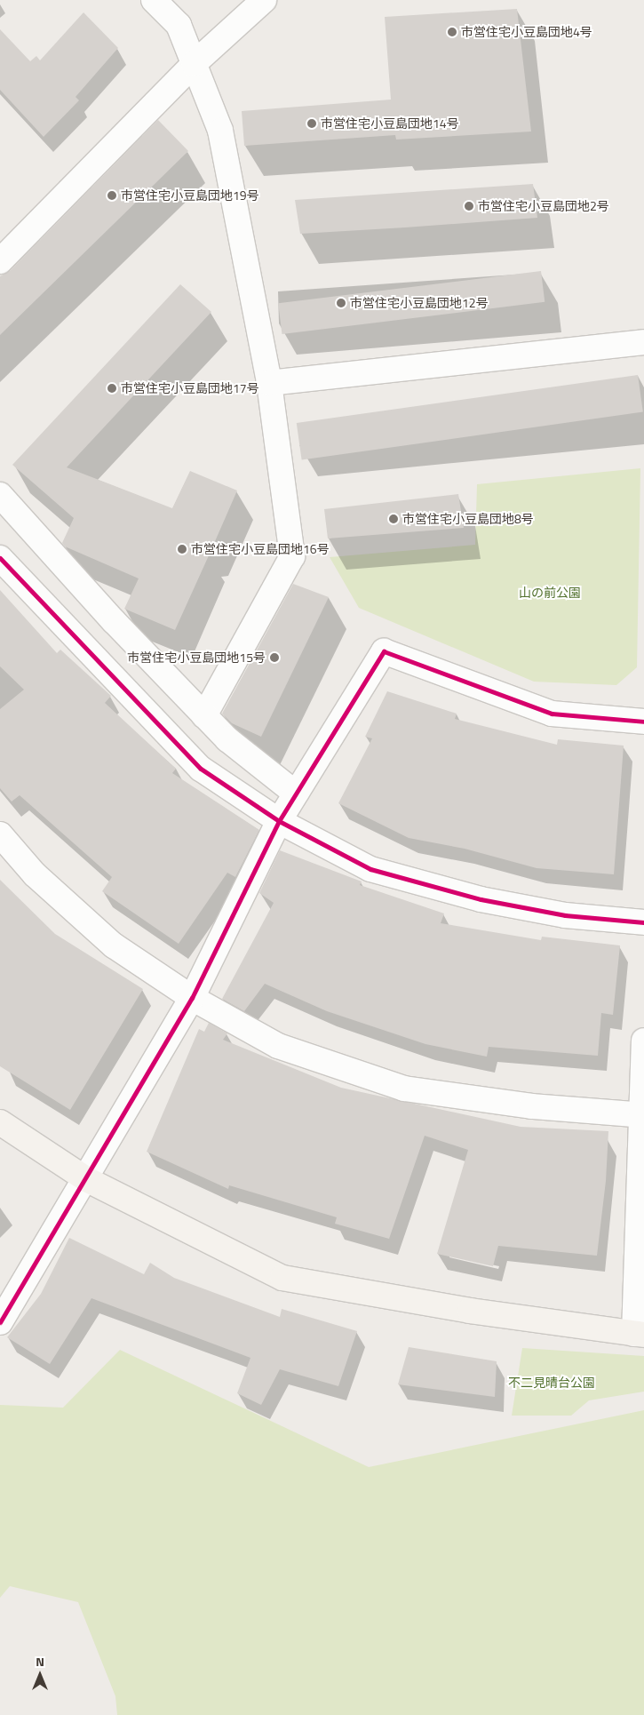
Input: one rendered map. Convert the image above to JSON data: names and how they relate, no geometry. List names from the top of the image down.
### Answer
{
  "parks": ["山の前公園", "不二見晴台公園"],
  "places": [
    "市営住宅小豆島団地4号",
    "市営住宅小豆島団地14号",
    "市営住宅小豆島団地19号",
    "市営住宅小豆島団地2号",
    "市営住宅小豆島団地12号",
    "市営住宅小豆島団地17号",
    "市営住宅小豆島団地8号",
    "市営住宅小豆島団地16号",
    "市営住宅小豆島団地15号"
  ],
  "north": "top"
}
